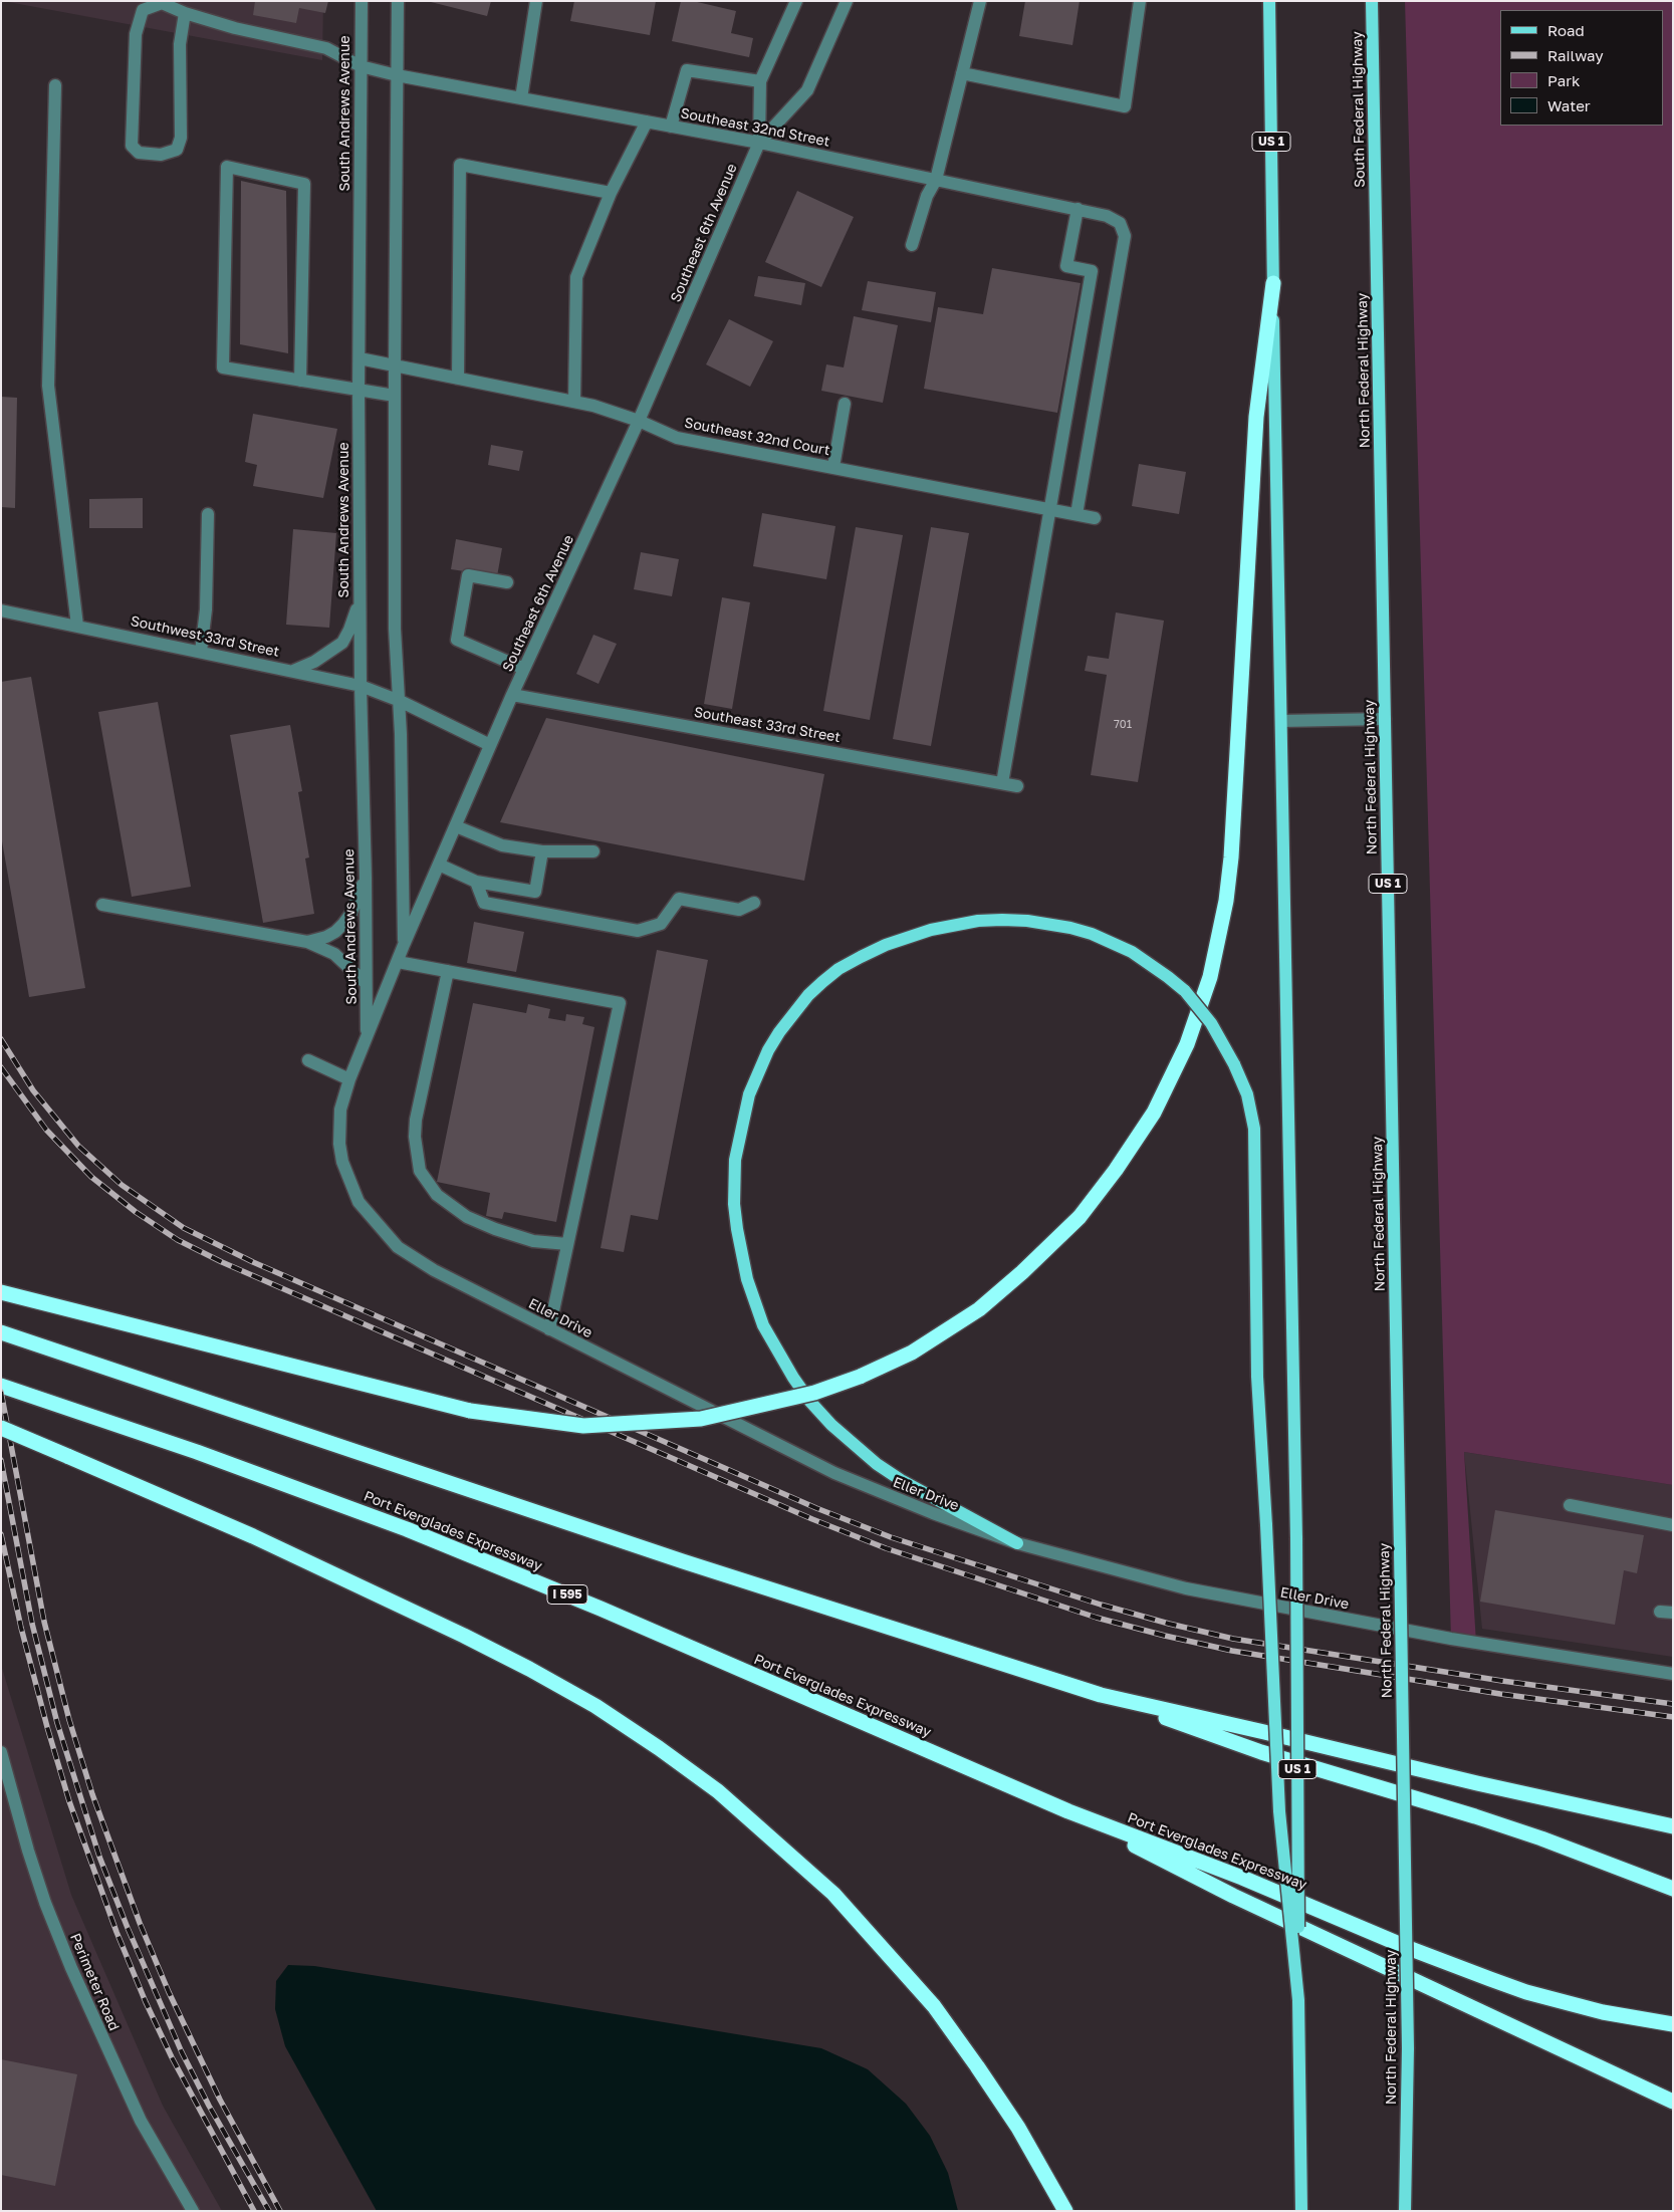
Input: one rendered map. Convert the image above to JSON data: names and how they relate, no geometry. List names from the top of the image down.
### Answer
{
  "streets": {
    "highway": ["Port Everglades Expressway", "I 595"],
    "main road": ["South Federal Highway", "US 1", "North Federal Highway"],
    "street": [
      "South Andrews Avenue",
      "Southeast 32nd Street",
      "Southeast 6th Avenue",
      "Southeast 32nd Court",
      "Southwest 33rd Street",
      "Southeast 33rd Street",
      "Eller Drive",
      "Perimeter Road"
    ]
  },
  "crossings": [
    ["South Federal Highway", "North Federal Highway"],
    ["South Andrews Avenue", "Southeast 32nd Street"],
    ["South Andrews Avenue", "Southeast 6th Avenue"],
    ["South Andrews Avenue", "Southeast 32nd Court"],
    ["South Andrews Avenue", "Southwest 33rd Street"],
    ["Southeast 32nd Street", "Southeast 6th Avenue"],
    ["Southeast 32nd Street", "Southeast 32nd Court"],
    ["Southeast 6th Avenue", "Southeast 32nd Court"],
    ["Southeast 6th Avenue", "Southwest 33rd Street"],
    ["Southeast 6th Avenue", "Southeast 33rd Street"],
    ["Southeast 6th Avenue", "Eller Drive"]
  ],
  "house_numbers": ["701"],
  "legend": [
    "Road",
    "Railway",
    "Park",
    "Water"
  ]
}
